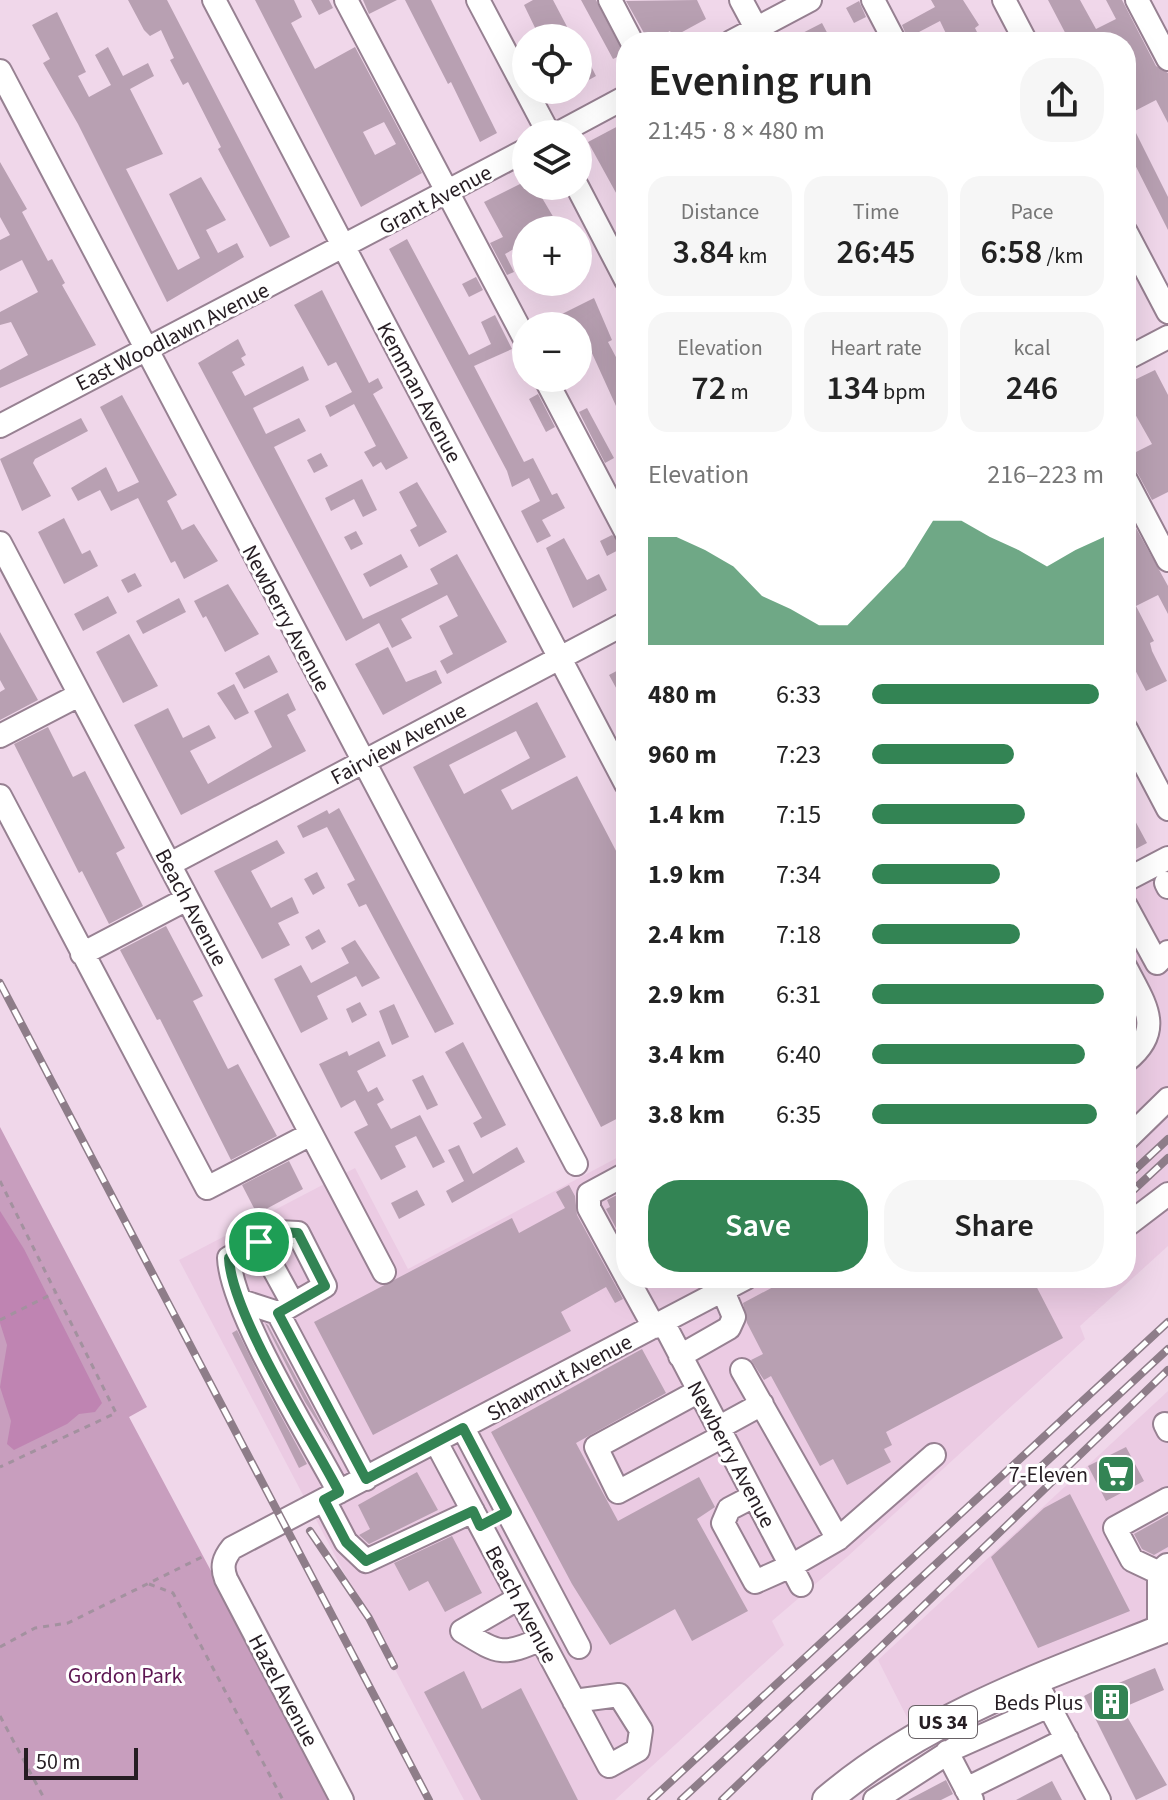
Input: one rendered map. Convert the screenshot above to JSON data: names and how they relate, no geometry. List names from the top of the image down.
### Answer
{
  "streets": {
    "main road": ["US 34"],
    "street": [
      "Grant Avenue",
      "East Woodlawn Avenue",
      "Kemman Avenue",
      "Newberry Avenue",
      "Fairview Avenue",
      "Beach Avenue",
      "Shawmut Avenue",
      "Hazel Avenue"
    ]
  },
  "crossings": [
    ["Grant Avenue", "East Woodlawn Avenue"],
    ["Grant Avenue", "Kemman Avenue"],
    ["East Woodlawn Avenue", "Kemman Avenue"],
    ["East Woodlawn Avenue", "Newberry Avenue"],
    ["Kemman Avenue", "Fairview Avenue"],
    ["Newberry Avenue", "Fairview Avenue"],
    ["Newberry Avenue", "Shawmut Avenue"],
    ["Fairview Avenue", "Beach Avenue"],
    ["Beach Avenue", "Shawmut Avenue"],
    ["Shawmut Avenue", "Hazel Avenue"]
  ],
  "parks": ["Gordon Park"],
  "places": {
    "supermarket": ["7-Eleven"],
    "building": ["Beds Plus"]
  },
  "scale_bar": "50 m",
  "page": {
    "map_buttons": ["+", "−"],
    "heading": ["Evening run", "21:45 · 8 × 480 m"],
    "stats": [
      ["Distance", "3.84 km"],
      ["Time", "26:45"],
      ["Pace", "6:58 /km"],
      ["Elevation", "72 m"],
      ["Heart rate", "134 bpm"],
      ["kcal", "246"]
    ],
    "chart": ["Elevation", "216–223 m"],
    "list": [
      {
        "name": "480 m",
        "note": "6:33"
      },
      {
        "name": "960 m",
        "note": "7:23"
      },
      {
        "name": "1.4 km",
        "note": "7:15"
      },
      {
        "name": "1.9 km",
        "note": "7:34"
      },
      {
        "name": "2.4 km",
        "note": "7:18"
      },
      {
        "name": "2.9 km",
        "note": "6:31"
      },
      {
        "name": "3.4 km",
        "note": "6:40"
      },
      {
        "name": "3.8 km",
        "note": "6:35"
      }
    ],
    "buttons": ["Save", "Share"],
    "scale": "50 m"
  }
}
